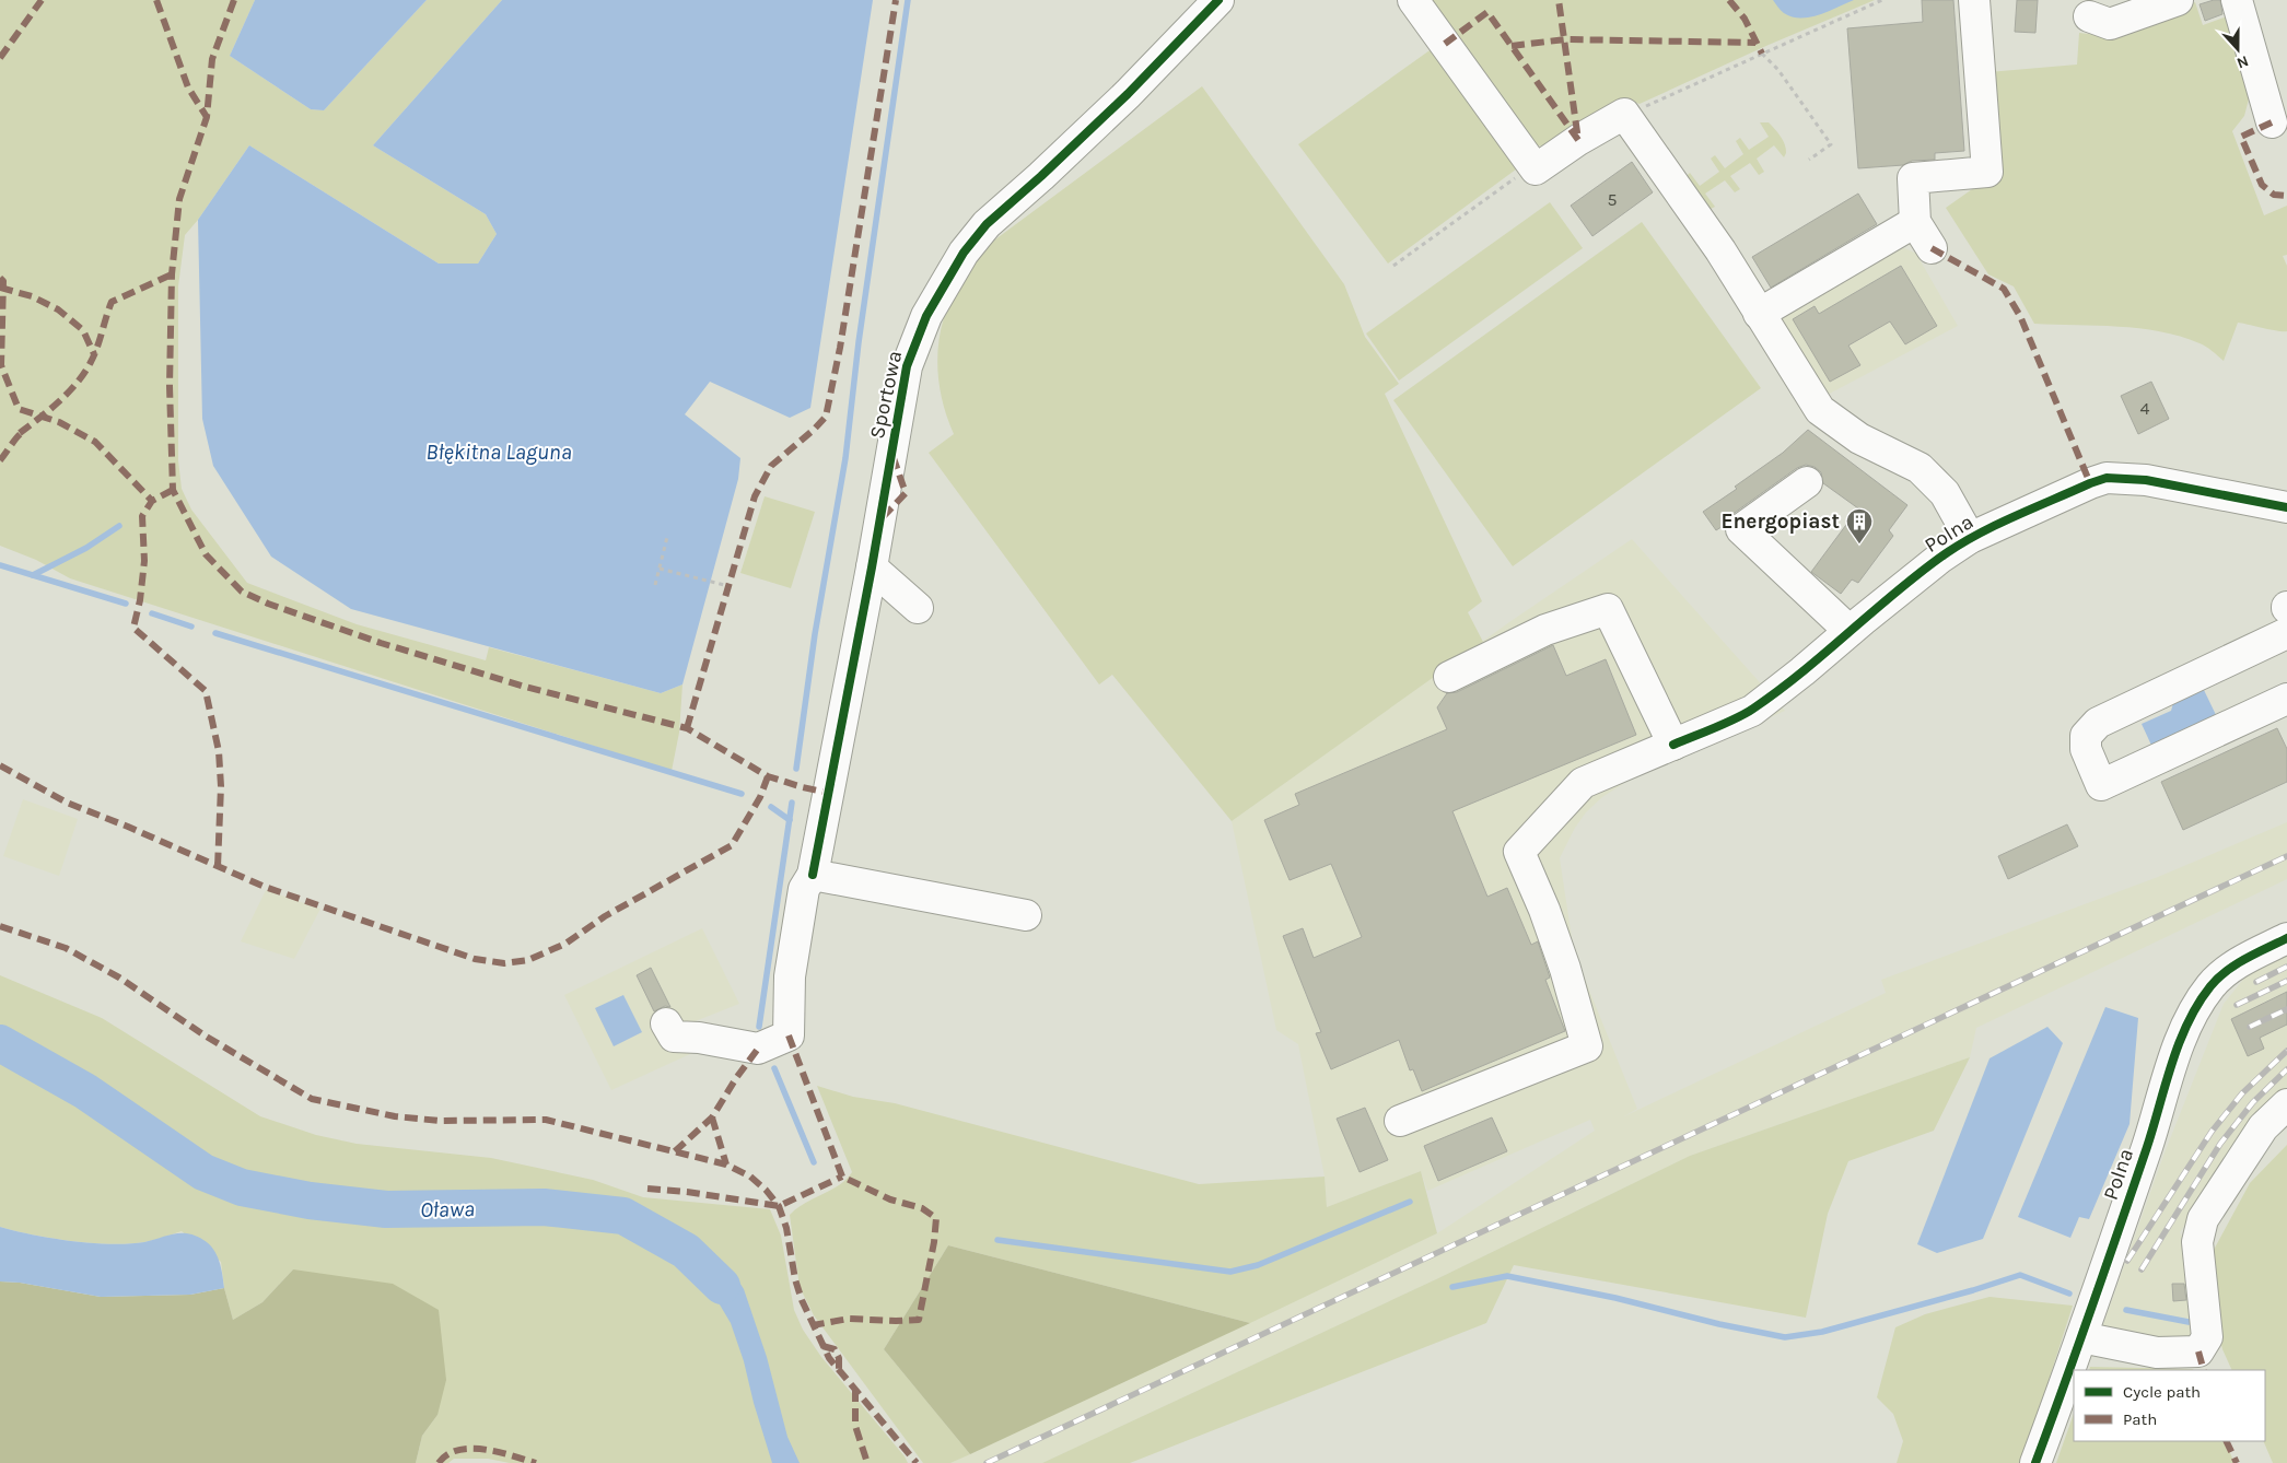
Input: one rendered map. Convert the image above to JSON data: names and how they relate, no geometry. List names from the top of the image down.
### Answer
{
  "streets": {
    "street": ["Sportowa", "Polna"]
  },
  "water": ["Błękitna Laguna", "Oława"],
  "places": {
    "building": ["Energopiast"]
  },
  "house_numbers": ["5", "4"],
  "legend": ["Cycle path", "Path"],
  "north": "bottom"
}
